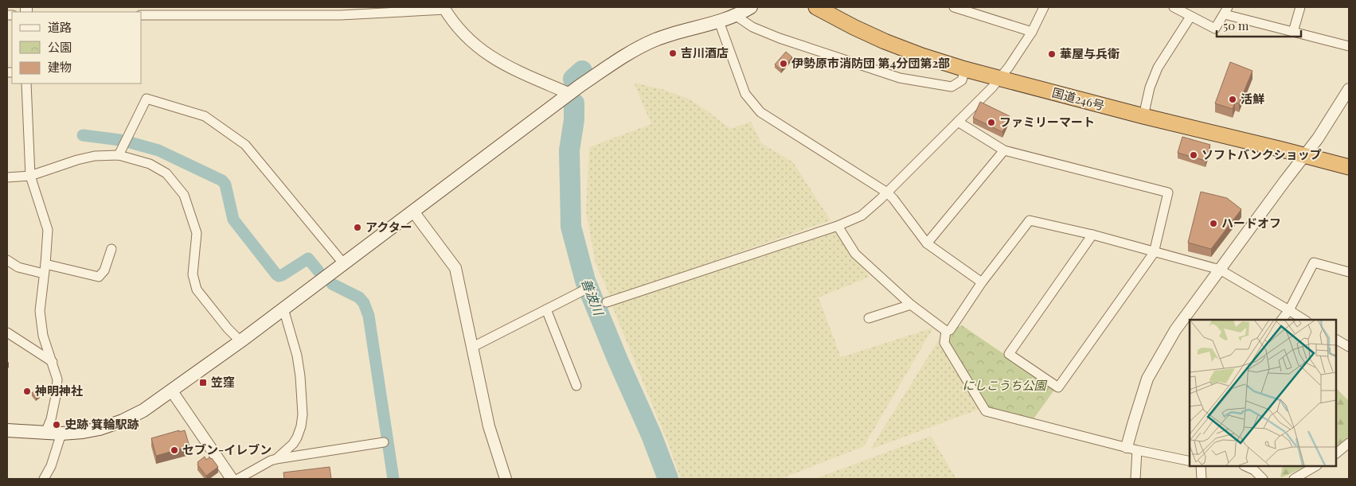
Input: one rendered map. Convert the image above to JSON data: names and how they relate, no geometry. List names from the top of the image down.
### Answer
{
  "streets": {
    "highway": ["国道246号"]
  },
  "water": ["善波川"],
  "parks": ["にしこうち公園"],
  "places": {
    "other": [
      "吉川酒店",
      "華屋与兵衛",
      "伊勢原市消防団 第4分団第2部",
      "活鮮",
      "ファミリーマート",
      "ソフトバンクショップ",
      "ハードオフ",
      "アクター",
      "神明神社",
      "史跡 箕輪駅跡",
      "セブン-イレブン"
    ],
    "transit": ["笠窪"]
  },
  "legend": ["道路", "公園", "建物"],
  "scale_bar": "50 m"
}
